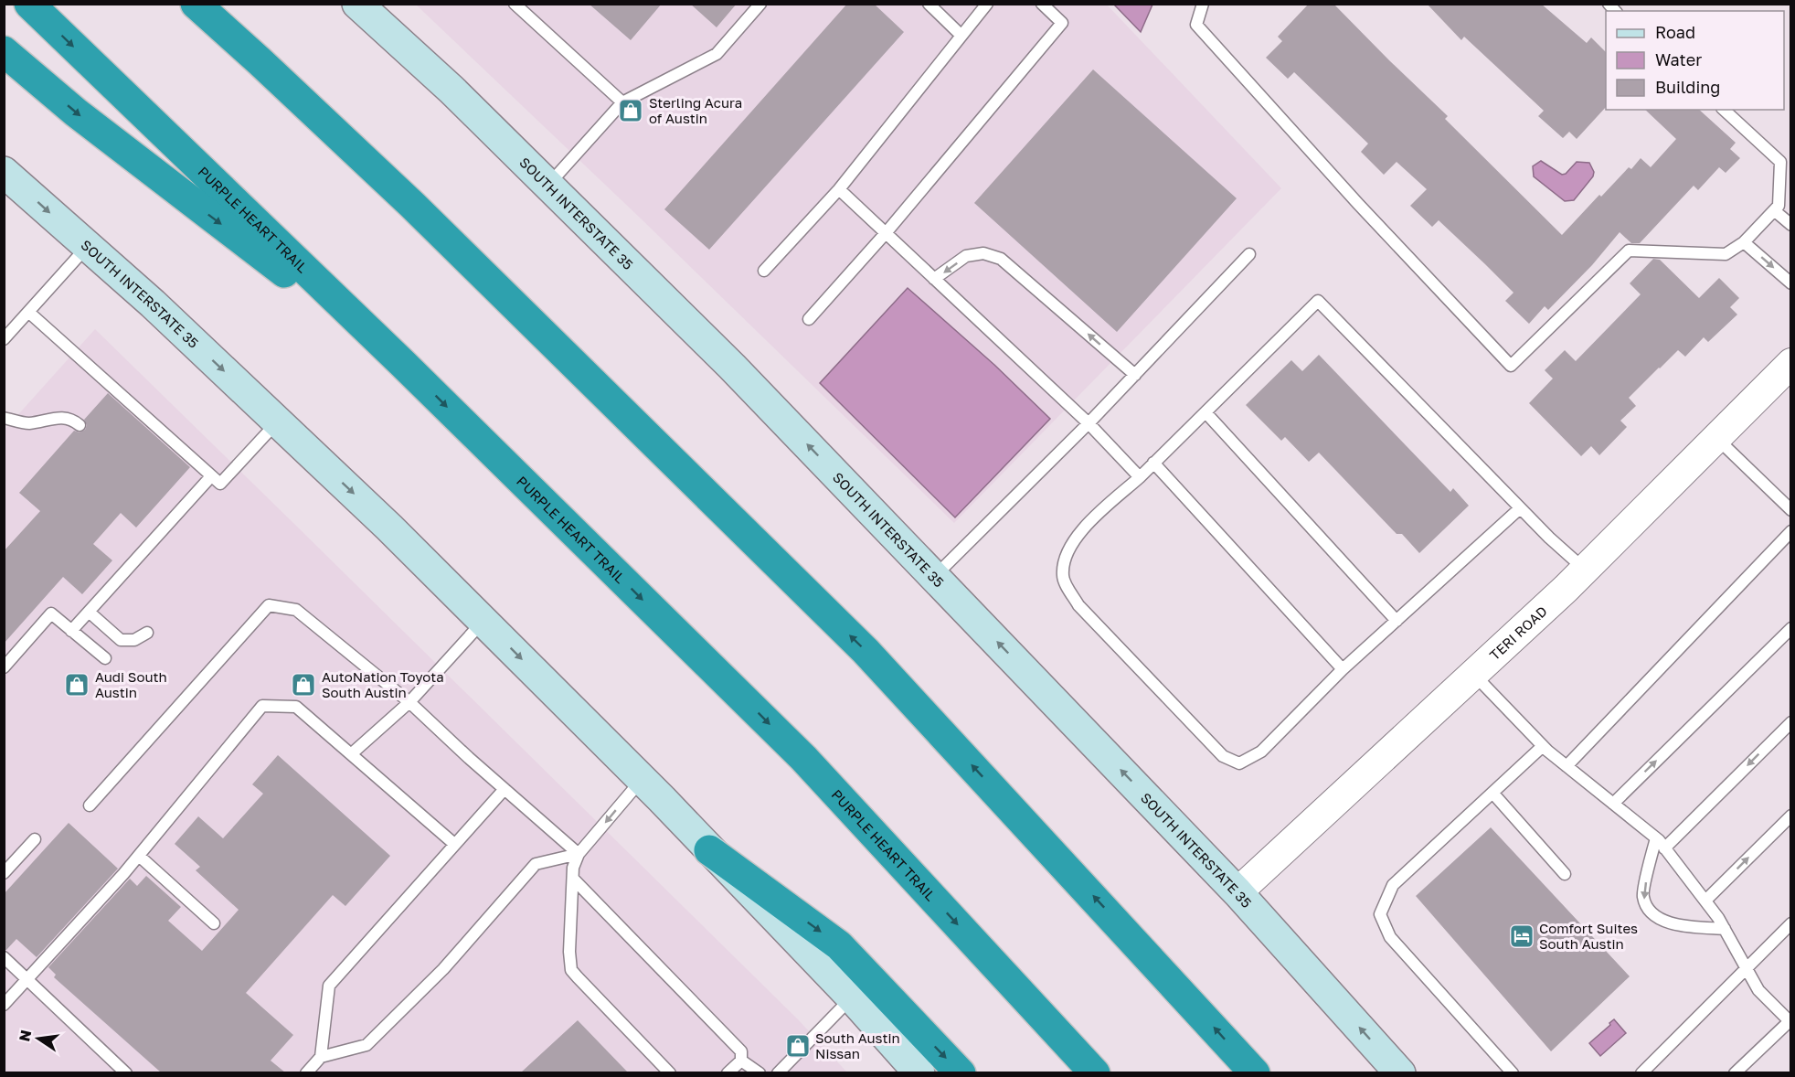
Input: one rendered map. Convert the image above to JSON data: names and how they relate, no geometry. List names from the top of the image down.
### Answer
{
  "streets": {
    "highway": ["PURPLE HEART TRAIL"],
    "main road": ["SOUTH INTERSTATE 35"],
    "street": ["TERI ROAD"]
  },
  "crossings": [
    ["SOUTH INTERSTATE 35", "TERI ROAD"]
  ],
  "places": {
    "shop": [
      "Sterling Acura of Austin",
      "Audi South Austin",
      "AutoNation Toyota South Austin",
      "South Austin Nissan"
    ],
    "hotel": ["Comfort Suites South Austin"]
  },
  "legend": ["Road", "Water", "Building"],
  "north": "left"
}
